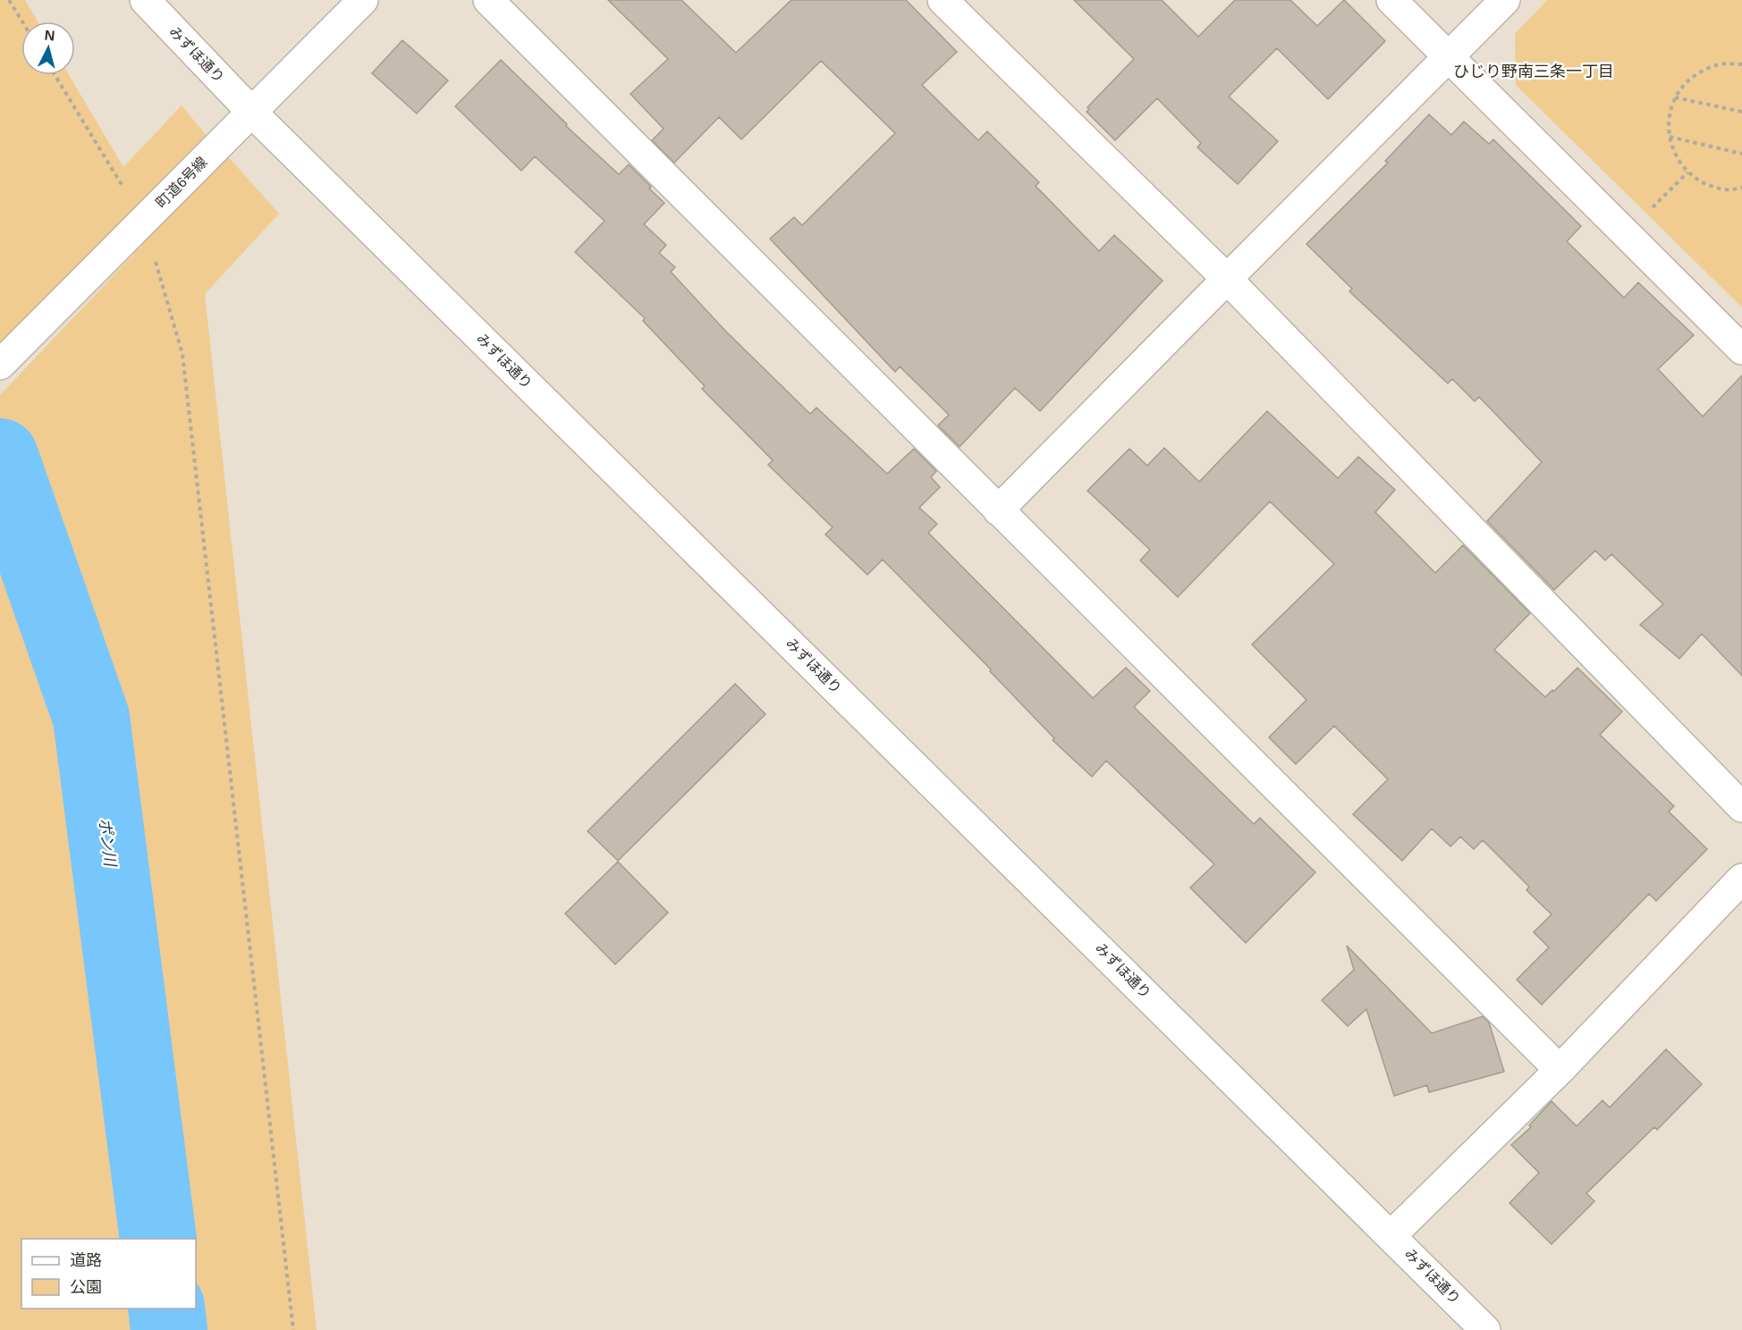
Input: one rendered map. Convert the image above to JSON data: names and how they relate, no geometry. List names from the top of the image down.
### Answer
{
  "streets": {
    "street": ["みずほ通り", "町道6号線"]
  },
  "crossings": [
    ["みずほ通り", "町道6号線"]
  ],
  "districts": ["ひじり野南三条一丁目"],
  "water": ["ポン川"],
  "legend": ["道路", "公園"],
  "north": "top"
}
